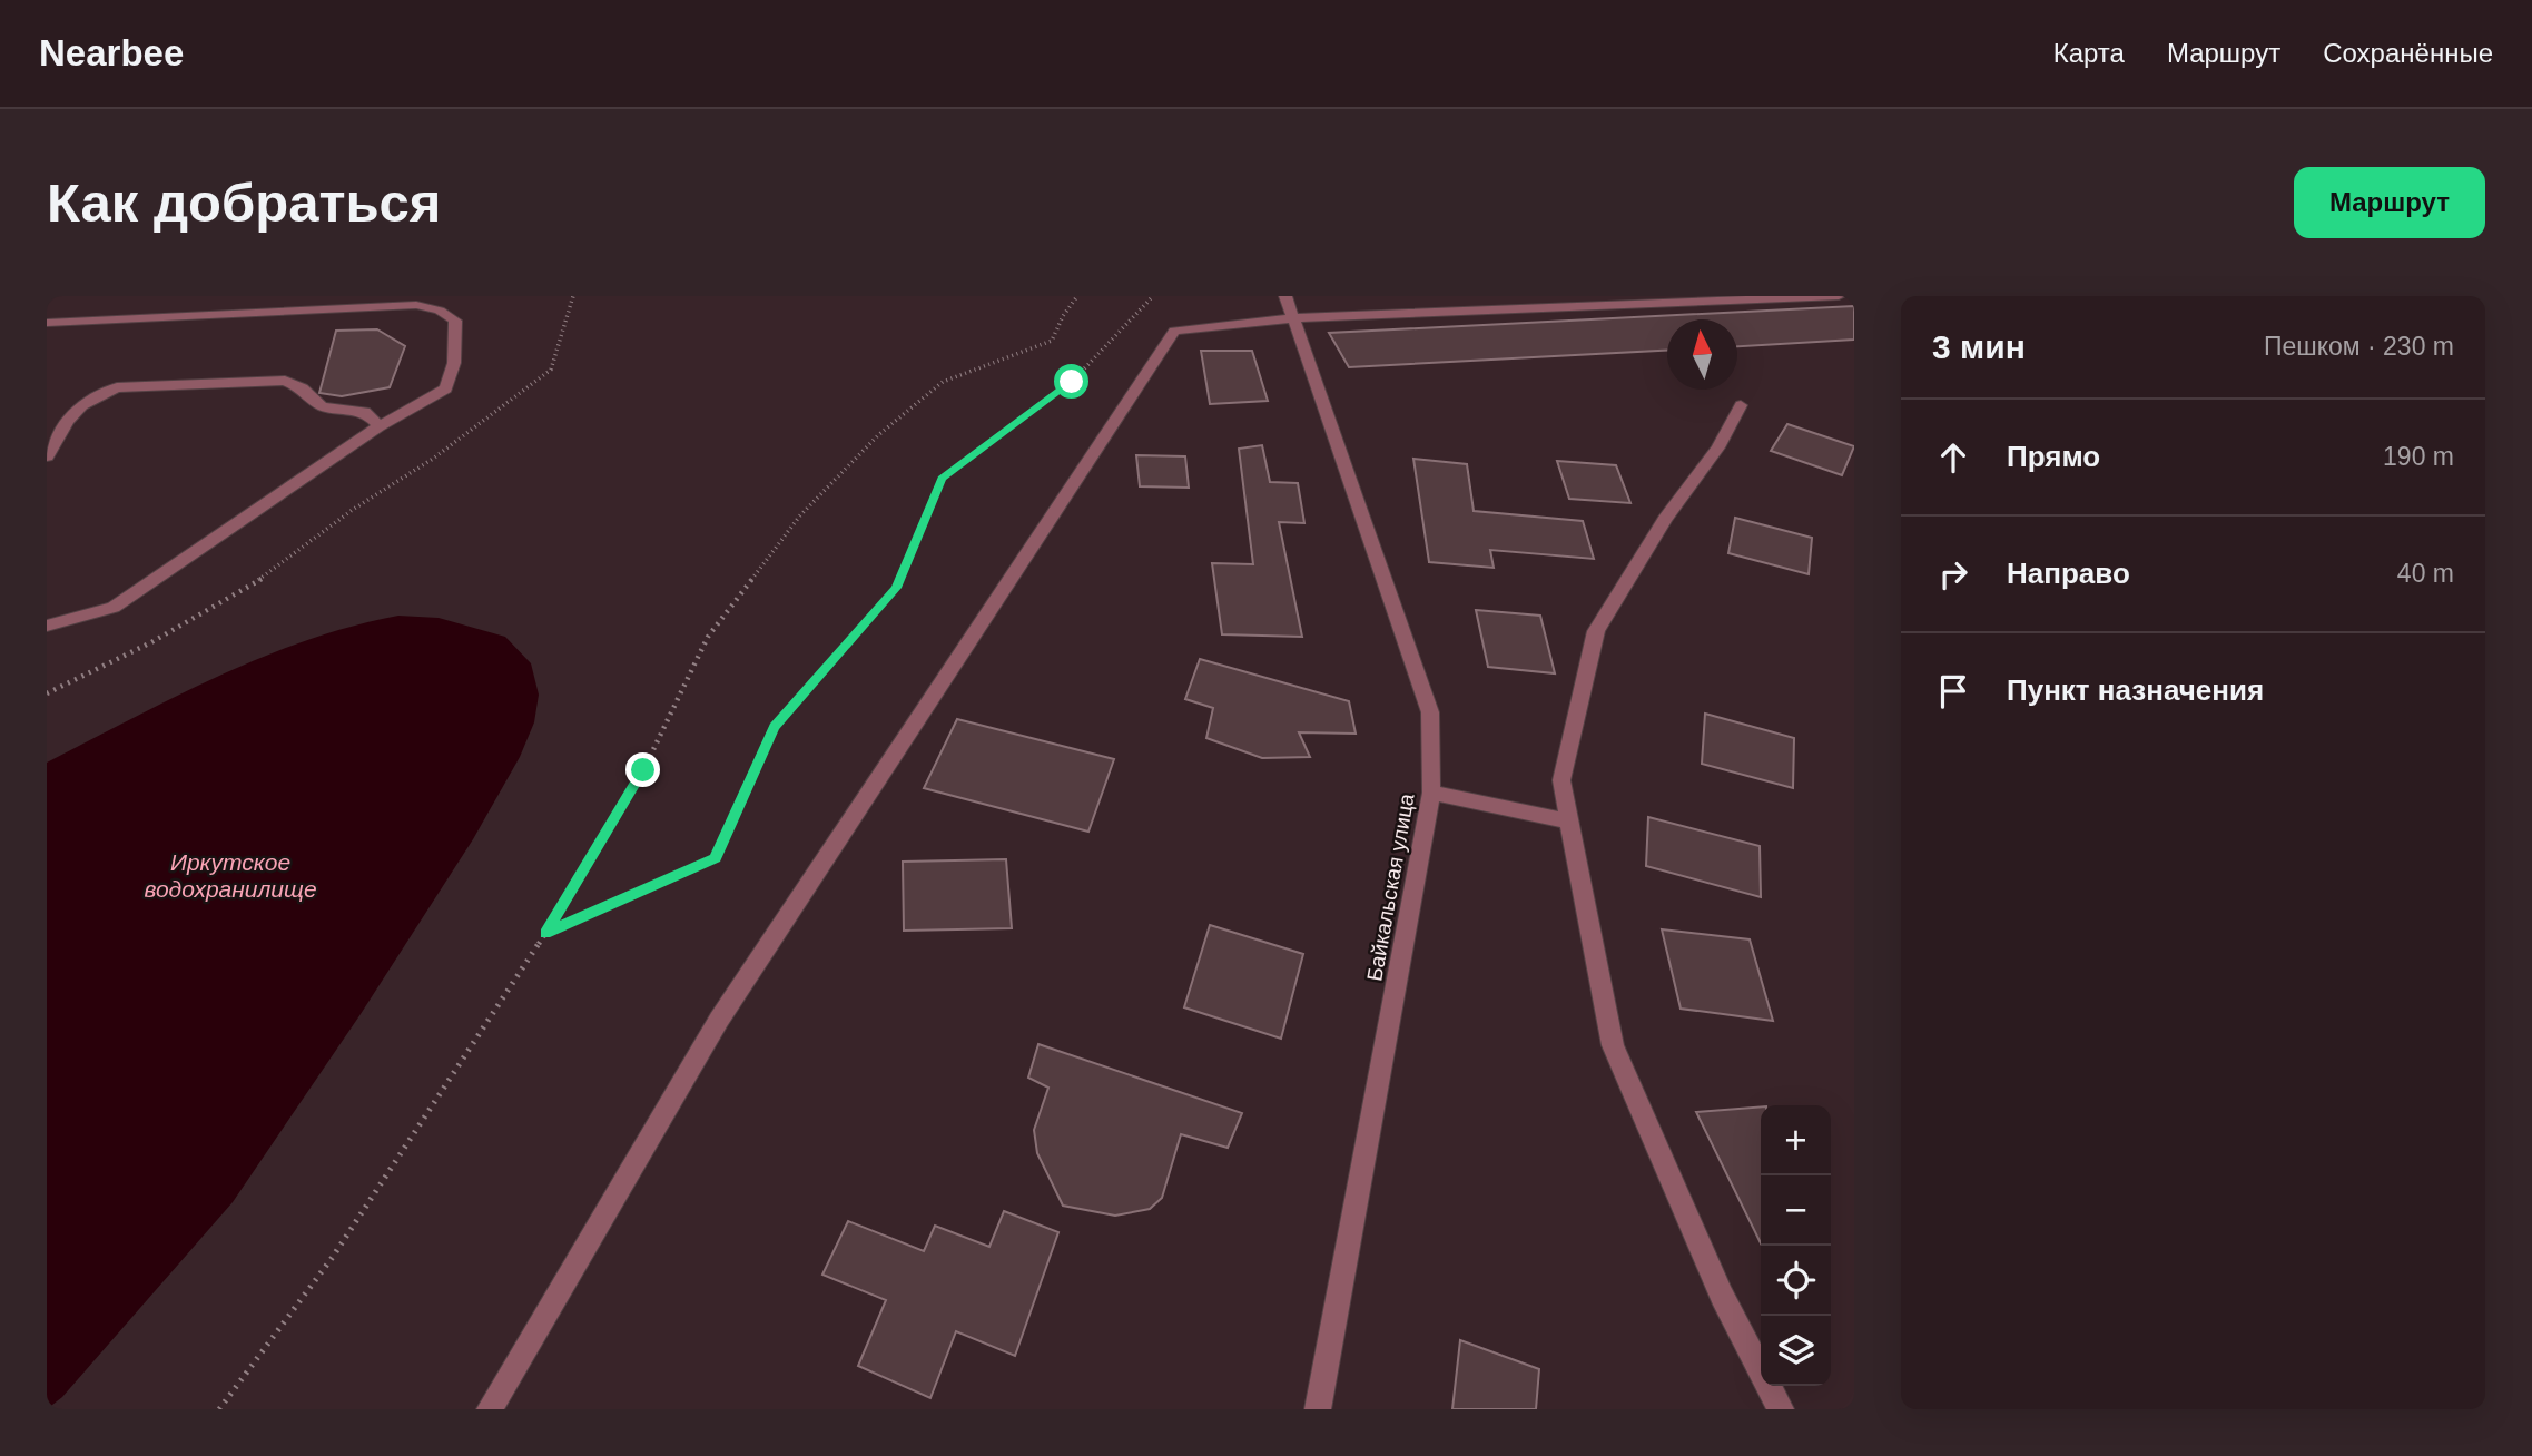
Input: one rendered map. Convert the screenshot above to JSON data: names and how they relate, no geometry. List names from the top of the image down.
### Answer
{
  "streets": {
    "street": ["Байкальская улица"]
  },
  "water": ["Иркутское водохранилище"],
  "north": "top",
  "page": {
    "header": "Nearbee",
    "nav": ["Карта", "Маршрут", "Сохранённые"],
    "buttons": "Маршрут",
    "title": "Как добраться",
    "heading": ["3 мин", "Пешком · 230 m"],
    "list": [
      ["Прямо", "190 m"],
      ["Направо", "40 m"],
      "Пункт назначения"
    ],
    "map_buttons": ["+", "−"]
  }
}
